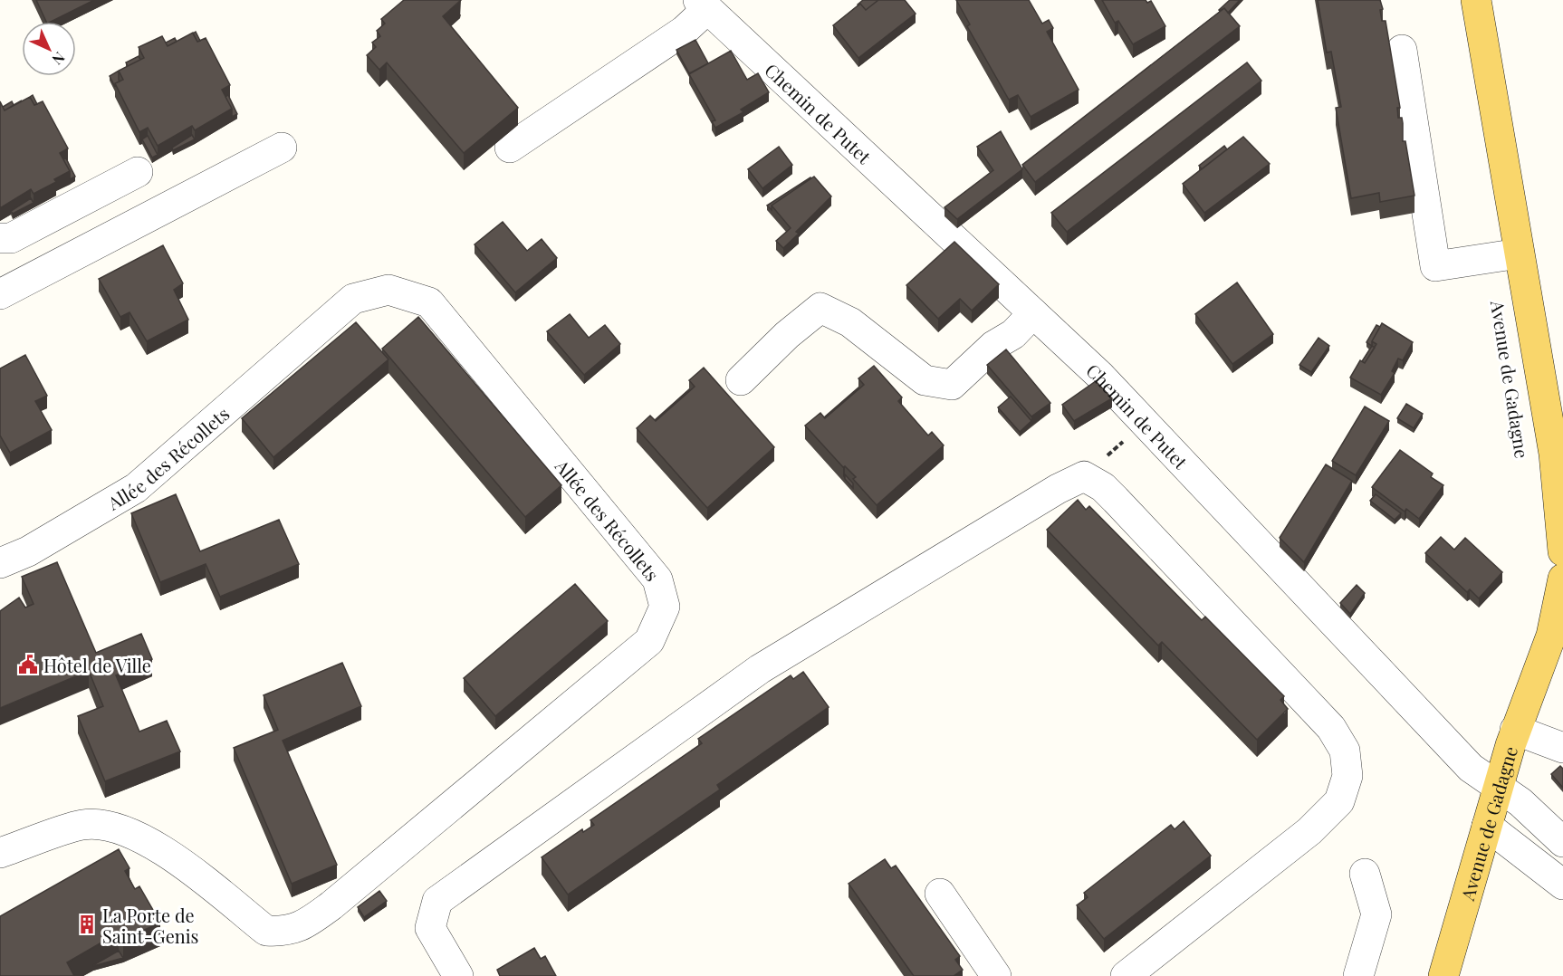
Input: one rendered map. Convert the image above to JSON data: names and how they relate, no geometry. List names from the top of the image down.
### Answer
{
  "streets": {
    "main road": ["Avenue de Gadagne"],
    "street": ["Chemin de Putet", "Allée des Récollets"]
  },
  "crossings": [
    ["Chemin de Putet", "Avenue de Gadagne"]
  ],
  "places": {
    "public building": ["Hôtel de Ville"],
    "building": ["La Porte de Saint-Genis"]
  },
  "north": "bottom right"
}
